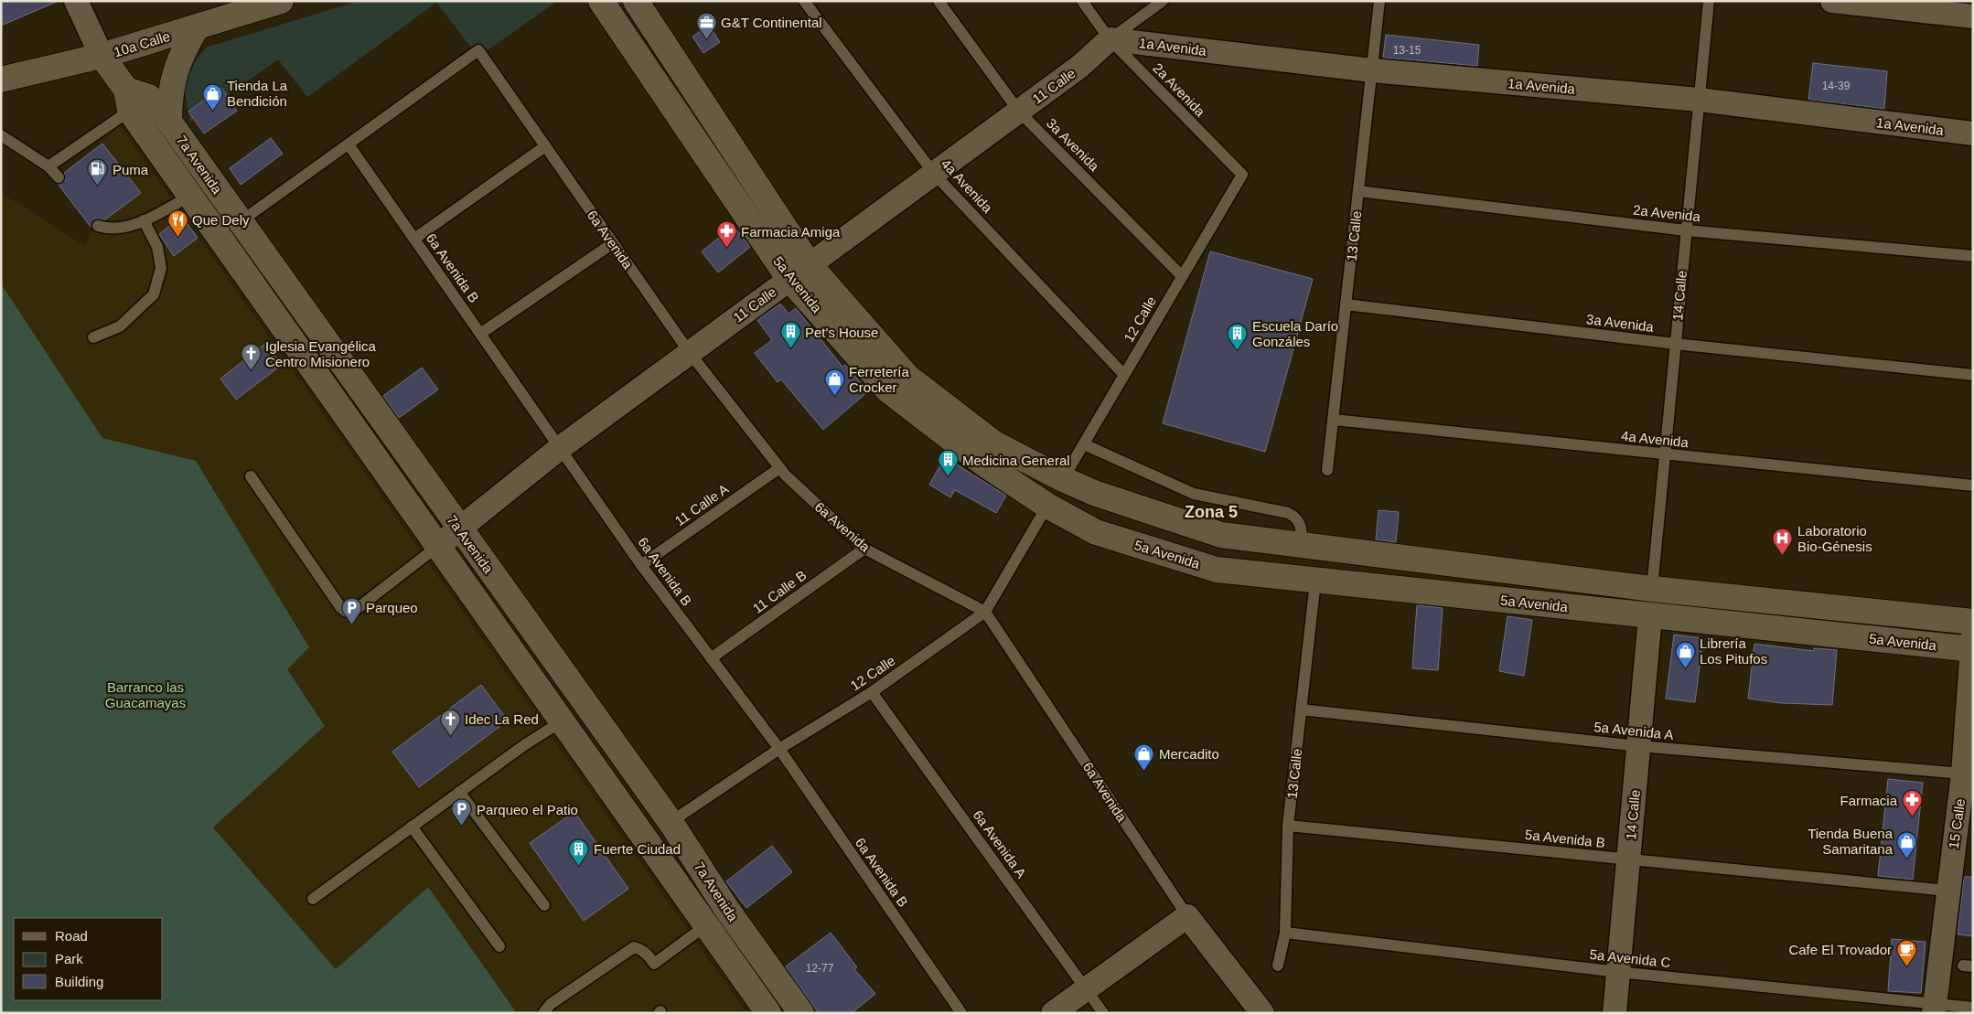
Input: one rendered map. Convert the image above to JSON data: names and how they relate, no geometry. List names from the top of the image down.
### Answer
{
  "streets": {
    "street": [
      "10a Calle",
      "1a Avenida",
      "11 Calle",
      "7a Avenida",
      "6a Avenida",
      "5a Avenida",
      "14 Calle",
      "15 Calle"
    ],
    "lane": [
      "2a Avenida",
      "3a Avenida",
      "4a Avenida",
      "13 Calle",
      "6a Avenida B",
      "12 Calle",
      "11 Calle A",
      "11 Calle B",
      "5a Avenida A",
      "5a Avenida B",
      "6a Avenida A",
      "5a Avenida C"
    ]
  },
  "crossings": [
    ["10a Calle", "7a Avenida"],
    ["1a Avenida", "11 Calle"],
    ["1a Avenida", "2a Avenida"],
    ["1a Avenida", "13 Calle"],
    ["1a Avenida", "14 Calle"],
    ["11 Calle", "2a Avenida"],
    ["11 Calle", "3a Avenida"],
    ["11 Calle", "7a Avenida"],
    ["11 Calle", "4a Avenida"],
    ["11 Calle", "6a Avenida"],
    ["11 Calle", "6a Avenida B"],
    ["11 Calle", "5a Avenida"],
    ["2a Avenida", "13 Calle"],
    ["2a Avenida", "14 Calle"],
    ["2a Avenida", "12 Calle"],
    ["3a Avenida", "13 Calle"],
    ["3a Avenida", "14 Calle"],
    ["3a Avenida", "12 Calle"],
    ["7a Avenida", "12 Calle"],
    ["4a Avenida", "13 Calle"],
    ["4a Avenida", "14 Calle"],
    ["4a Avenida", "12 Calle"],
    ["13 Calle", "5a Avenida"],
    ["13 Calle", "5a Avenida A"],
    ["13 Calle", "5a Avenida B"],
    ["13 Calle", "5a Avenida C"],
    ["6a Avenida", "6a Avenida B"],
    ["6a Avenida", "12 Calle"],
    ["6a Avenida", "11 Calle A"],
    ["6a Avenida", "11 Calle B"],
    ["6a Avenida B", "12 Calle"],
    ["6a Avenida B", "11 Calle A"],
    ["6a Avenida B", "11 Calle B"],
    ["5a Avenida", "14 Calle"],
    ["5a Avenida", "12 Calle"],
    ["5a Avenida", "15 Calle"],
    ["14 Calle", "5a Avenida A"],
    ["14 Calle", "5a Avenida B"],
    ["14 Calle", "5a Avenida C"],
    ["12 Calle", "6a Avenida A"],
    ["5a Avenida A", "15 Calle"],
    ["15 Calle", "5a Avenida B"],
    ["15 Calle", "5a Avenida C"]
  ],
  "districts": ["Zona 5"],
  "parks": ["Barranco las Guacamayas"],
  "places": {
    "office": ["G&T Continental"],
    "shop": [
      "Tienda La Bendición",
      "Ferretería Crocker",
      "Librería Los Pitufos",
      "Mercadito",
      "Tienda Buena Samaritana"
    ],
    "fuel station": ["Puma"],
    "restaurant": ["Que Dely"],
    "pharmacy": ["Farmacia Amiga", "Farmacia"],
    "building": [
      "Pet's House",
      "Escuela Darío Gonzáles",
      "Medicina General",
      "Fuerte Ciudad"
    ],
    "church": ["Iglesia Evangélica Centro Misionero", "Idec La Red"],
    "hospital": ["Laboratorio Bio-Génesis"],
    "parking": ["Parqueo", "Parqueo el Patio"],
    "cafe": ["Cafe El Trovador"]
  },
  "house_numbers": ["13-15", "14-39", "12-77"],
  "legend": ["Road", "Park", "Building"]
}
